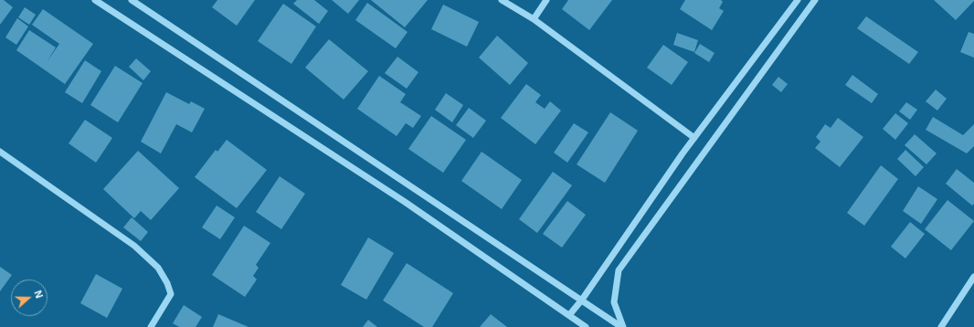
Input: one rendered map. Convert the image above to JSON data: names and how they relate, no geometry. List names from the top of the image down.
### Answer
{
  "north": "right"
}
